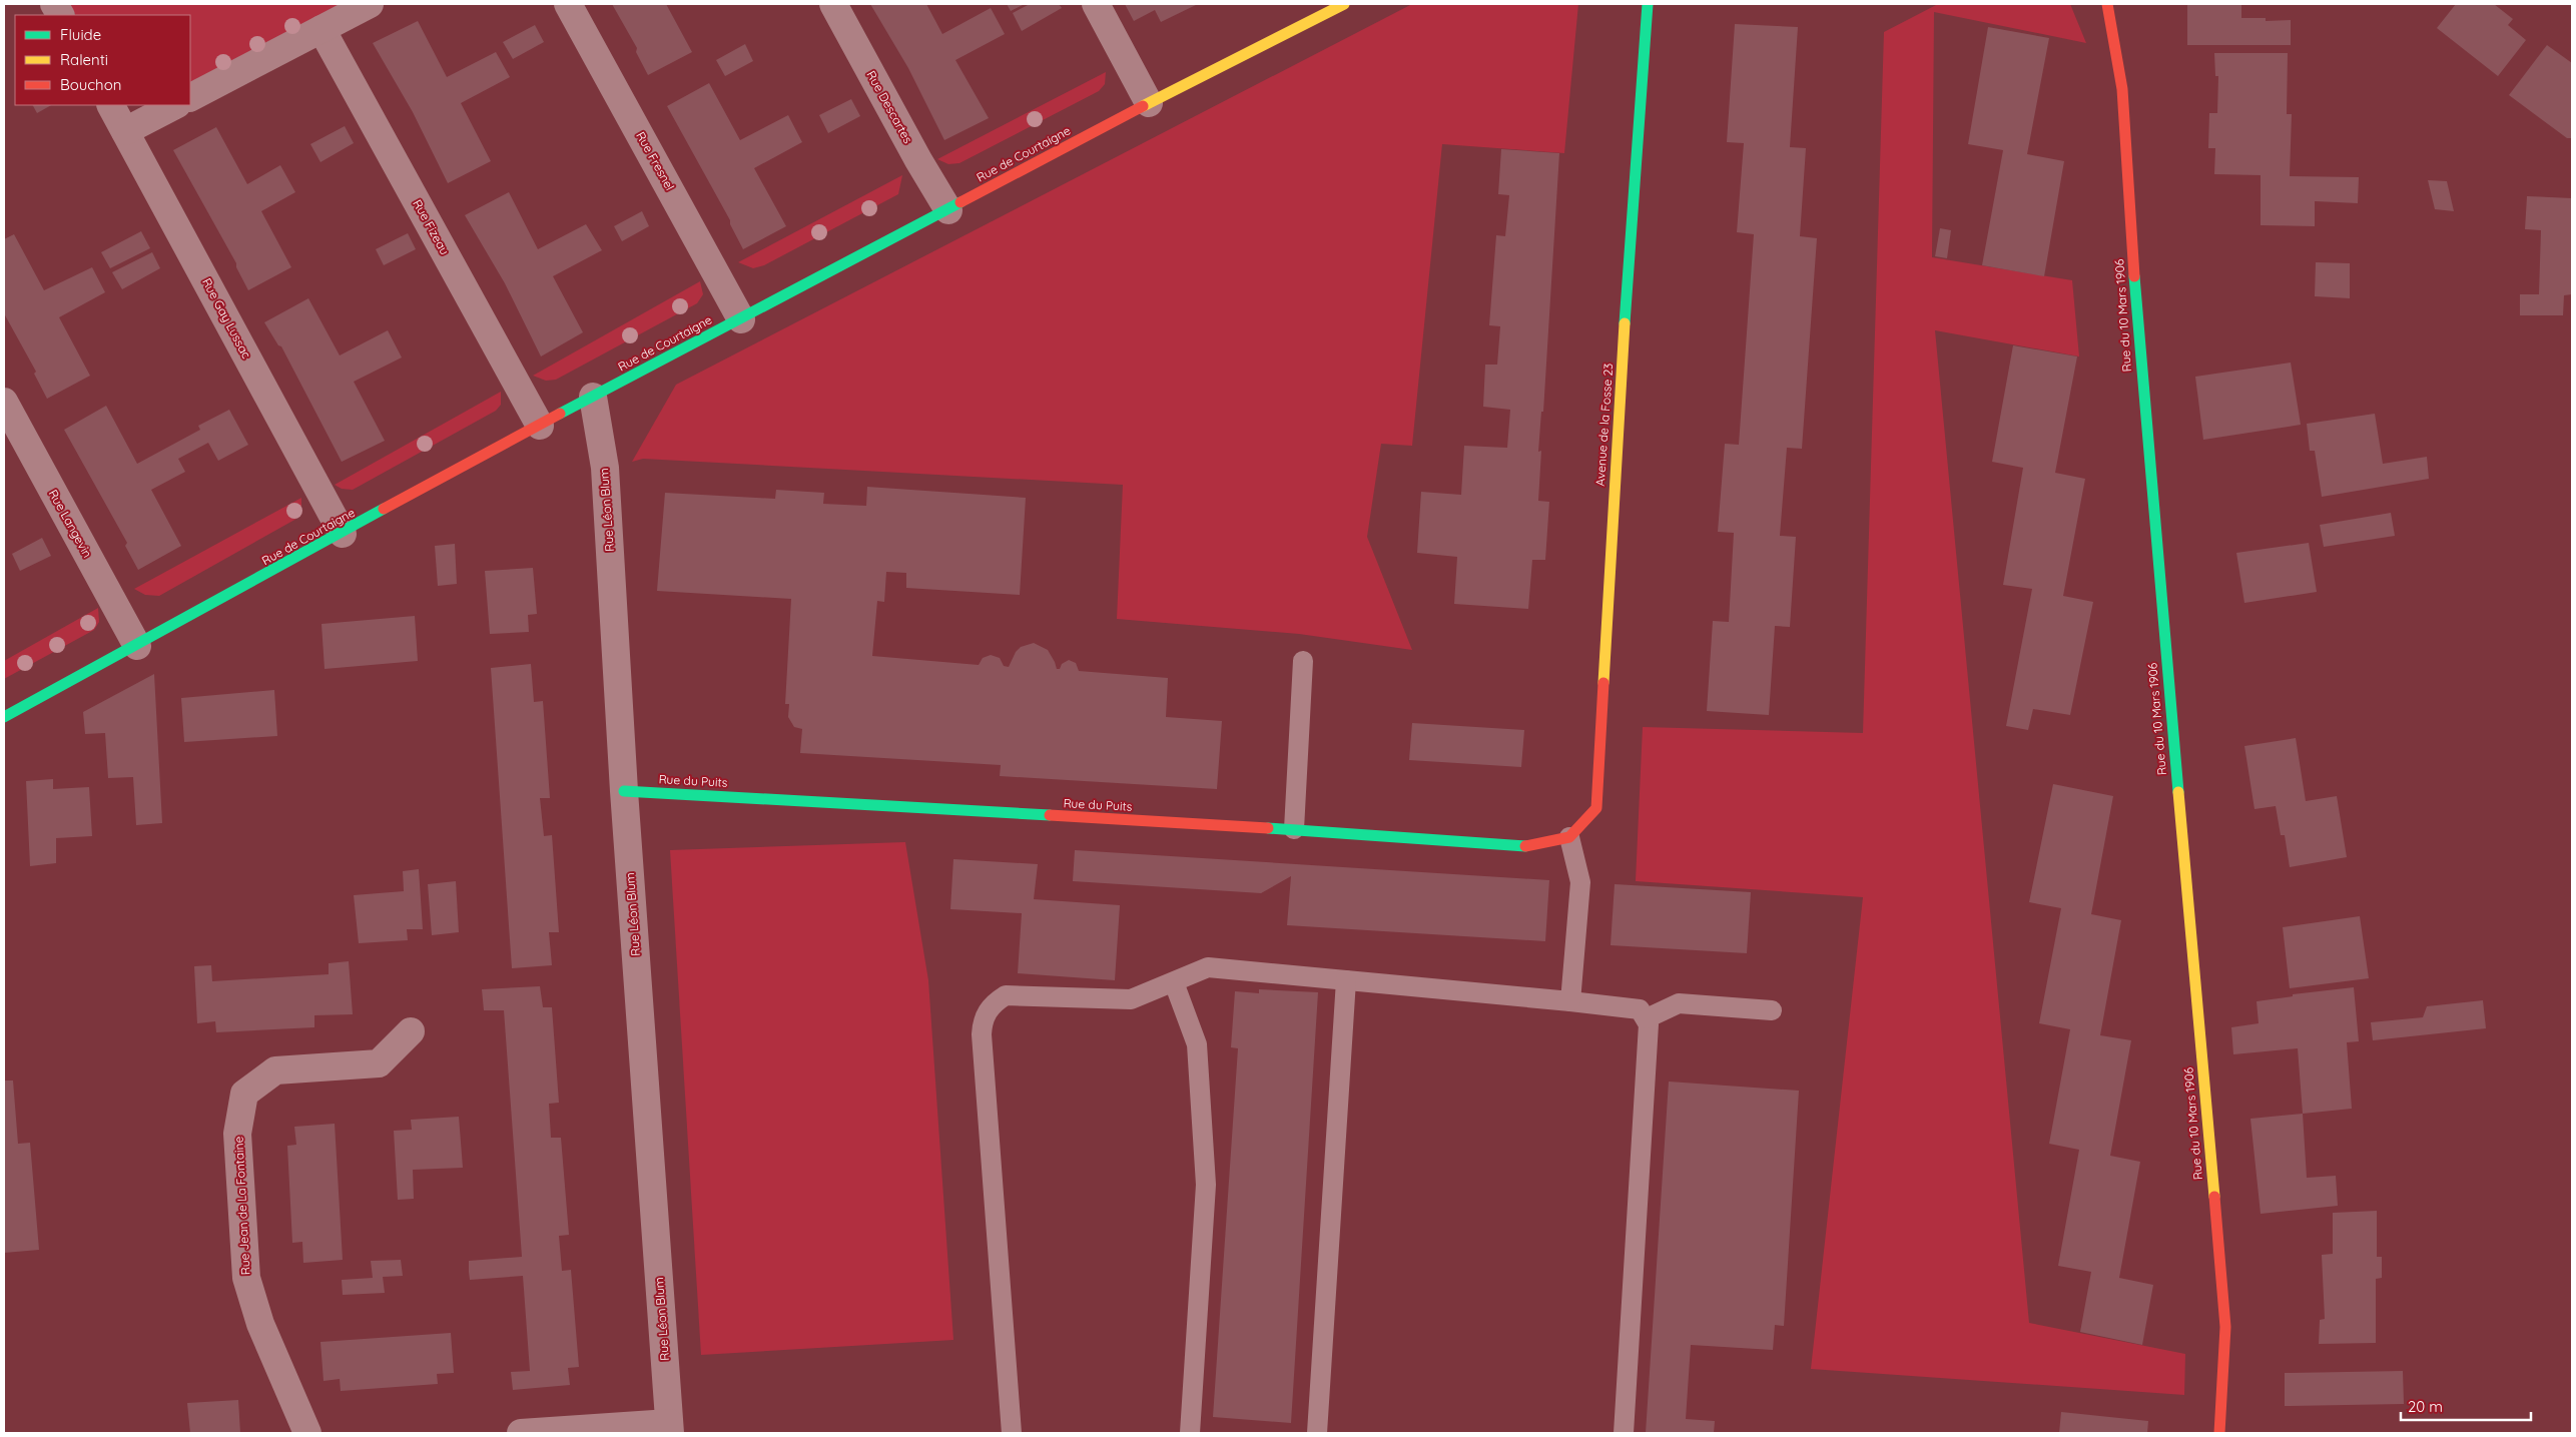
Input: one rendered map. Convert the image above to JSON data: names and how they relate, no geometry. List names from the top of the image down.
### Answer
{
  "streets": {
    "street": [
      "Rue Descartes",
      "Rue de Courtaigne",
      "Rue Fresnel",
      "Rue Fizeau",
      "Rue du 10 Mars 1906",
      "Rue Gay Lussac",
      "Avenue de la Fosse 23",
      "Rue Léon Blum",
      "Rue Langevin",
      "Rue du Puits",
      "Rue Jean de La Fontaine"
    ]
  },
  "crossings": [
    ["Rue Descartes", "Rue de Courtaigne"],
    ["Rue de Courtaigne", "Rue Fresnel"],
    ["Rue de Courtaigne", "Rue Fizeau"],
    ["Rue de Courtaigne", "Rue Gay Lussac"],
    ["Rue de Courtaigne", "Rue Léon Blum"],
    ["Rue de Courtaigne", "Rue Langevin"],
    ["Avenue de la Fosse 23", "Rue du Puits"],
    ["Rue Léon Blum", "Rue du Puits"]
  ],
  "legend": ["Fluide", "Ralenti", "Bouchon"],
  "scale_bar": "20 m"
}
